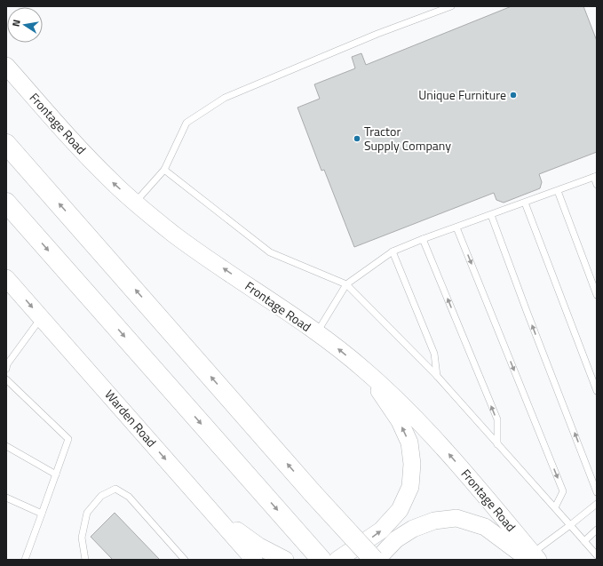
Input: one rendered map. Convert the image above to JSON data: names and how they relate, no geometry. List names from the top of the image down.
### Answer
{
  "streets": {
    "main road": ["Frontage Road", "Warden Road"]
  },
  "one_way": ["Frontage Road", "Warden Road"],
  "places": ["Unique Furniture", "Tractor Supply Company"],
  "north": "left"
}
